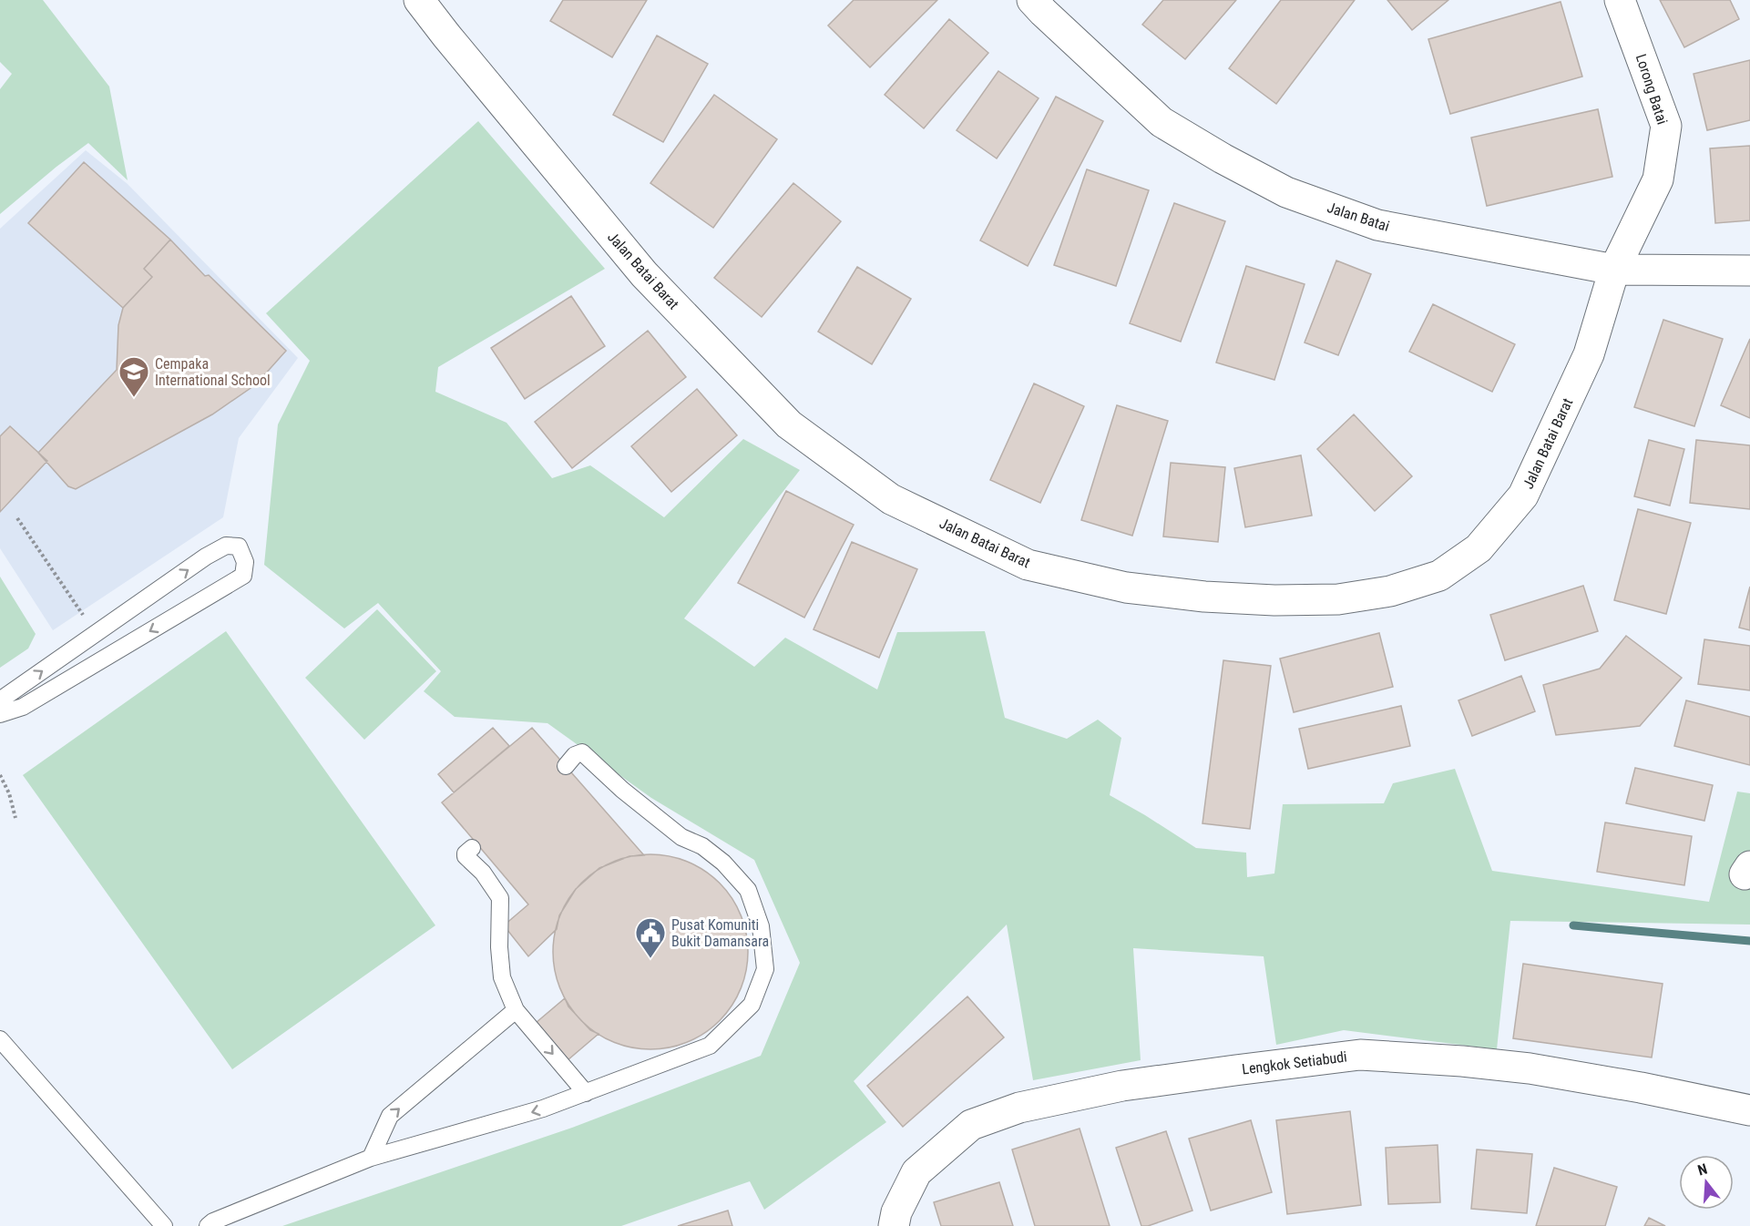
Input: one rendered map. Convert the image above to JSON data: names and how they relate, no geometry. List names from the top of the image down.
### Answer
{
  "streets": {
    "street": [
      "Lorong Batai",
      "Jalan Batai",
      "Jalan Batai Barat",
      "Lengkok Setiabudi"
    ]
  },
  "crossings": [
    ["Lorong Batai", "Jalan Batai"],
    ["Lorong Batai", "Jalan Batai Barat"],
    ["Jalan Batai", "Jalan Batai Barat"]
  ],
  "places": {
    "school or university": ["Cempaka International School"],
    "public building": ["Pusat Komuniti Bukit Damansara"]
  },
  "north": "top"
}
